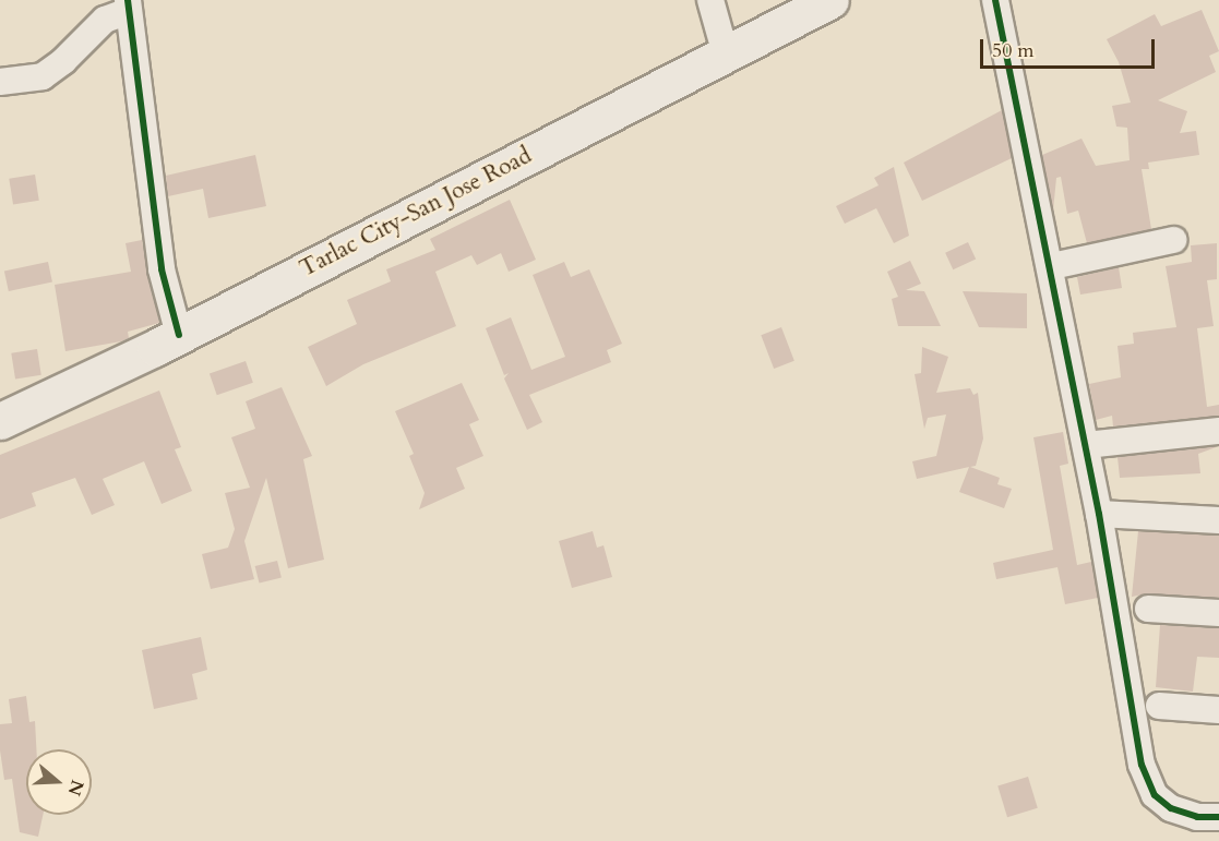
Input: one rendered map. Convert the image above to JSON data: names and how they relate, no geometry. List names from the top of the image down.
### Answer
{
  "streets": {
    "main road": ["Tarlac City-San Jose Road"]
  },
  "scale_bar": "50 m",
  "north": "right"
}
